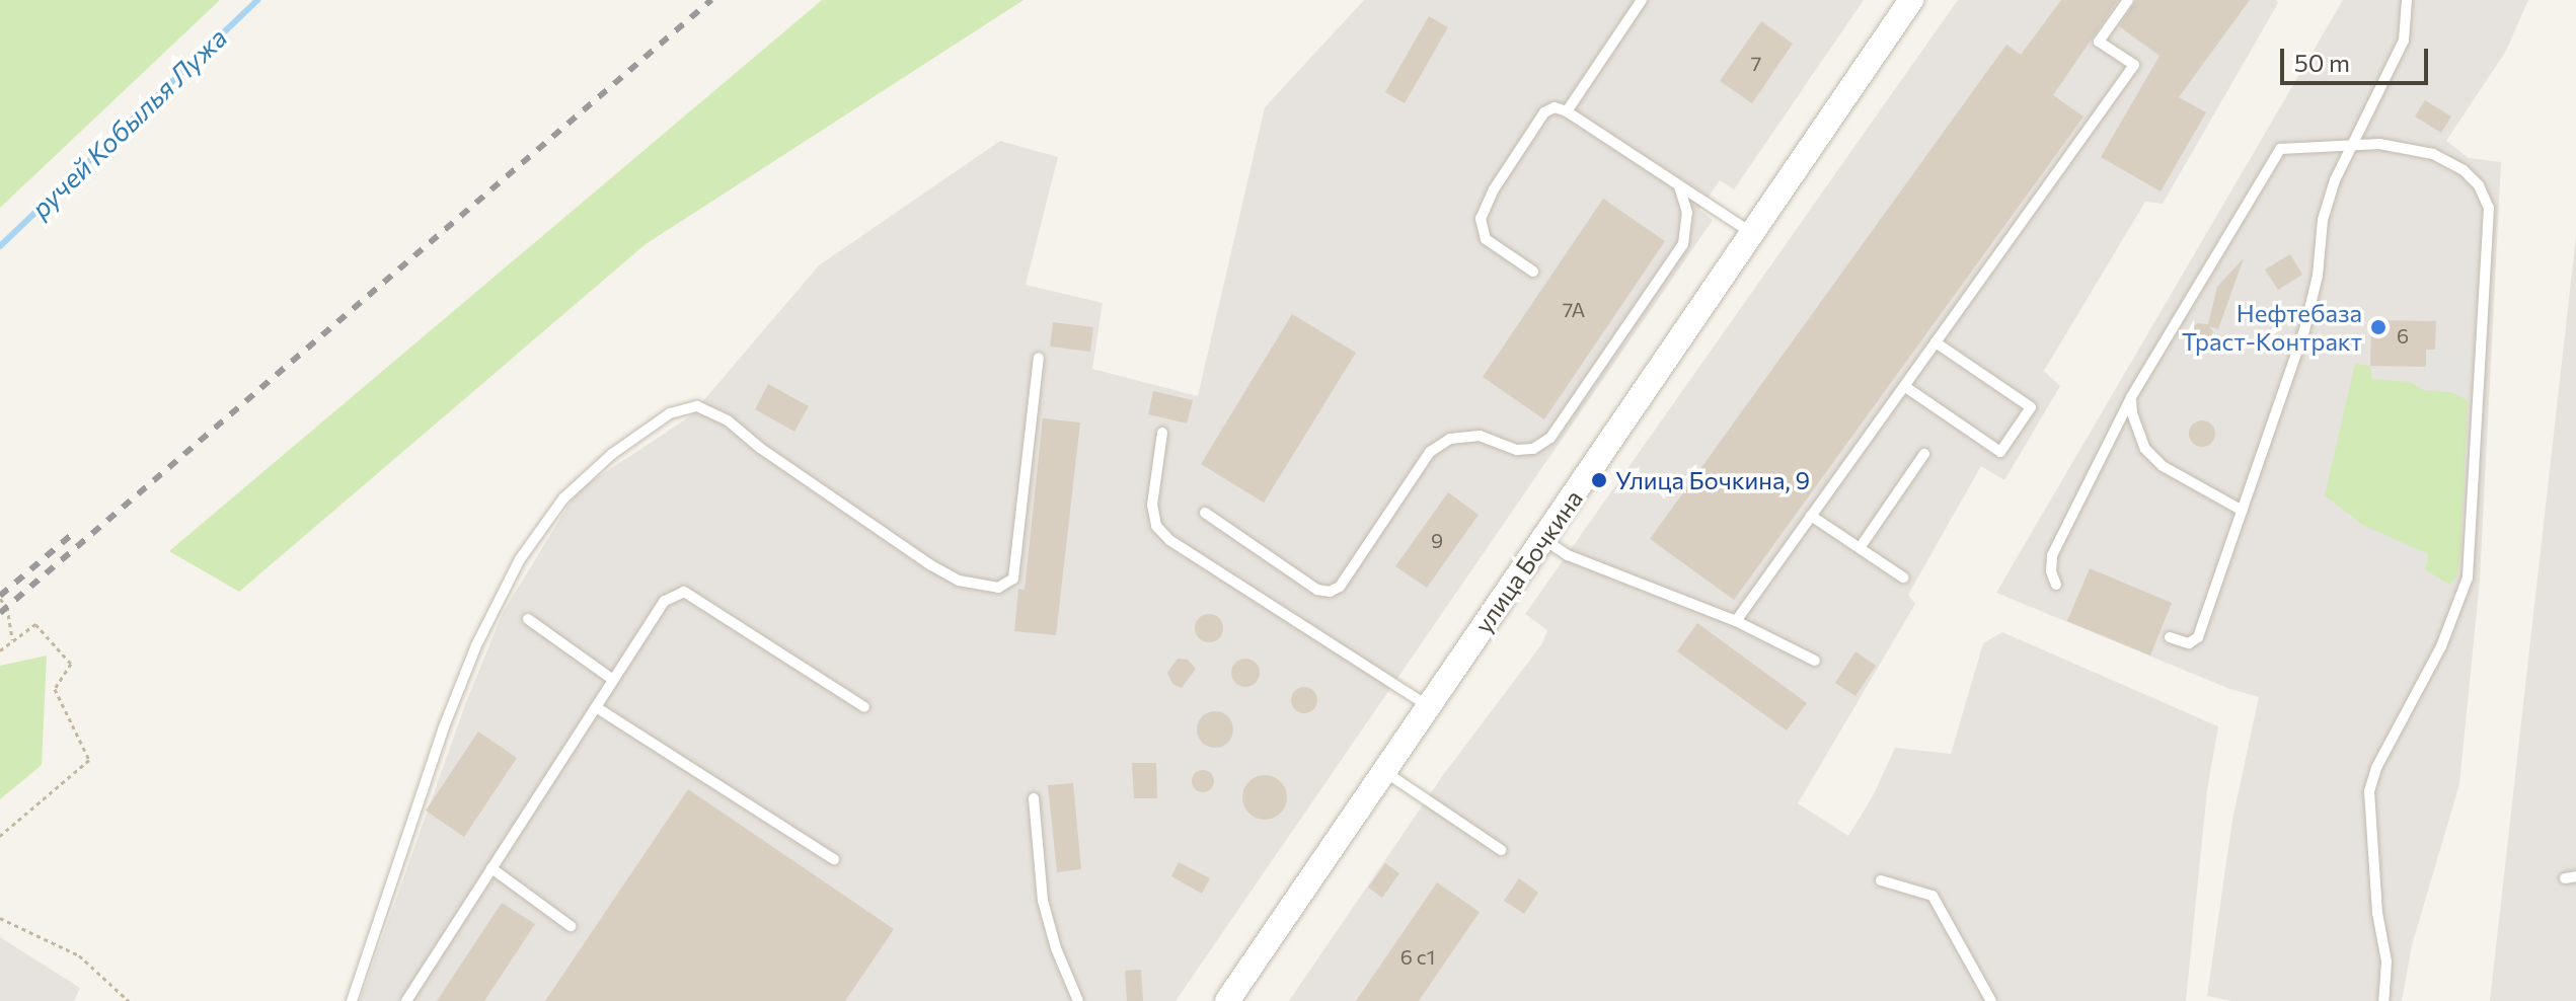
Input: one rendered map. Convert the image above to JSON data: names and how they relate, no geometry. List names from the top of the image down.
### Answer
{
  "streets": {
    "street": ["улица Бочкина"]
  },
  "water": ["ручей Кобылья Лужа"],
  "places": ["Нефтебаза Траст-Контракт", "Улица Бочкина, 9"],
  "house_numbers": [
    "7",
    "7А",
    "6",
    "9",
    "6 с1"
  ],
  "scale_bar": "50 m"
}
